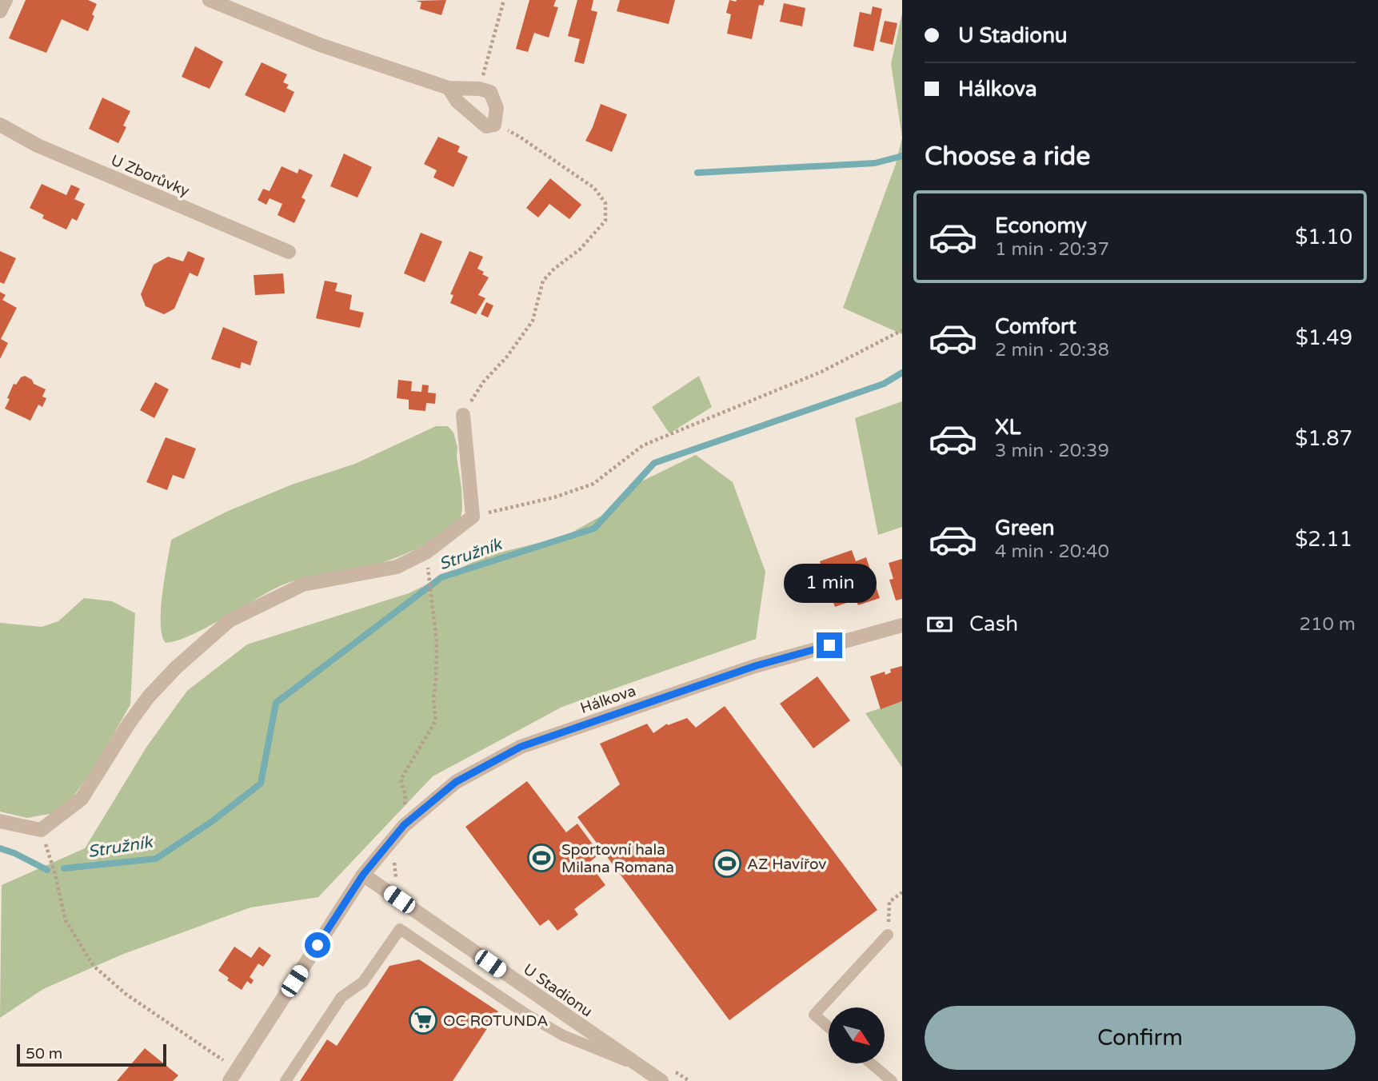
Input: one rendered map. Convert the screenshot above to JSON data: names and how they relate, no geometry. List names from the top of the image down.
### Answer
{
  "streets": {
    "street": ["U Zborůvky", "Hálkova", "U Stadionu"]
  },
  "crossings": [
    ["Hálkova", "U Stadionu"]
  ],
  "water": ["Stružník"],
  "places": {
    "sports": ["Sportovní hala Milana Romana", "AZ Havířov"],
    "supermarket": ["OC ROTUNDA"]
  },
  "scale_bar": "50 m",
  "north": "bottom right",
  "page": {
    "banner": ["U Stadionu", "Hálkova"],
    "heading": "Choose a ride",
    "list": [
      {
        "name": "Economy",
        "note": "1 min · 20:37",
        "value": "$1.10"
      },
      {
        "name": "Comfort",
        "note": "2 min · 20:38",
        "value": "$1.49"
      },
      {
        "name": "XL",
        "note": "3 min · 20:39",
        "value": "$1.87"
      },
      {
        "name": "Green",
        "note": "4 min · 20:40",
        "value": "$2.11"
      }
    ],
    "bubble": "1 min",
    "pay": ["Cash", "210 m"],
    "buttons": "Confirm",
    "scale": "50 m"
  }
}
